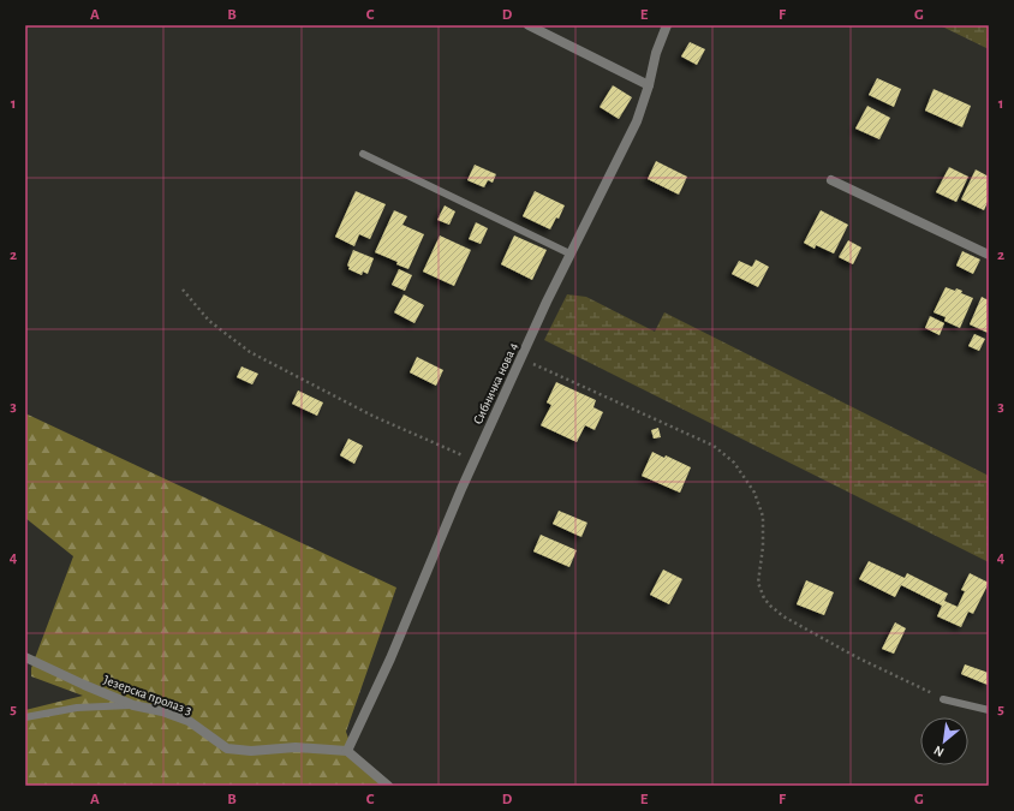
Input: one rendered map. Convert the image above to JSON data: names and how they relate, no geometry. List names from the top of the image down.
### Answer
{
  "streets": {
    "street": ["Сибничка нова 4", "Језерска пролаз 3"]
  },
  "crossings": [
    ["Сибничка нова 4", "Језерска пролаз 3"]
  ],
  "north": "bottom left",
  "grid": {
    "columns": [
      "A",
      "B",
      "C",
      "D",
      "E",
      "F",
      "G"
    ],
    "rows": [
      "1",
      "2",
      "3",
      "4",
      "5"
    ]
  }
}
